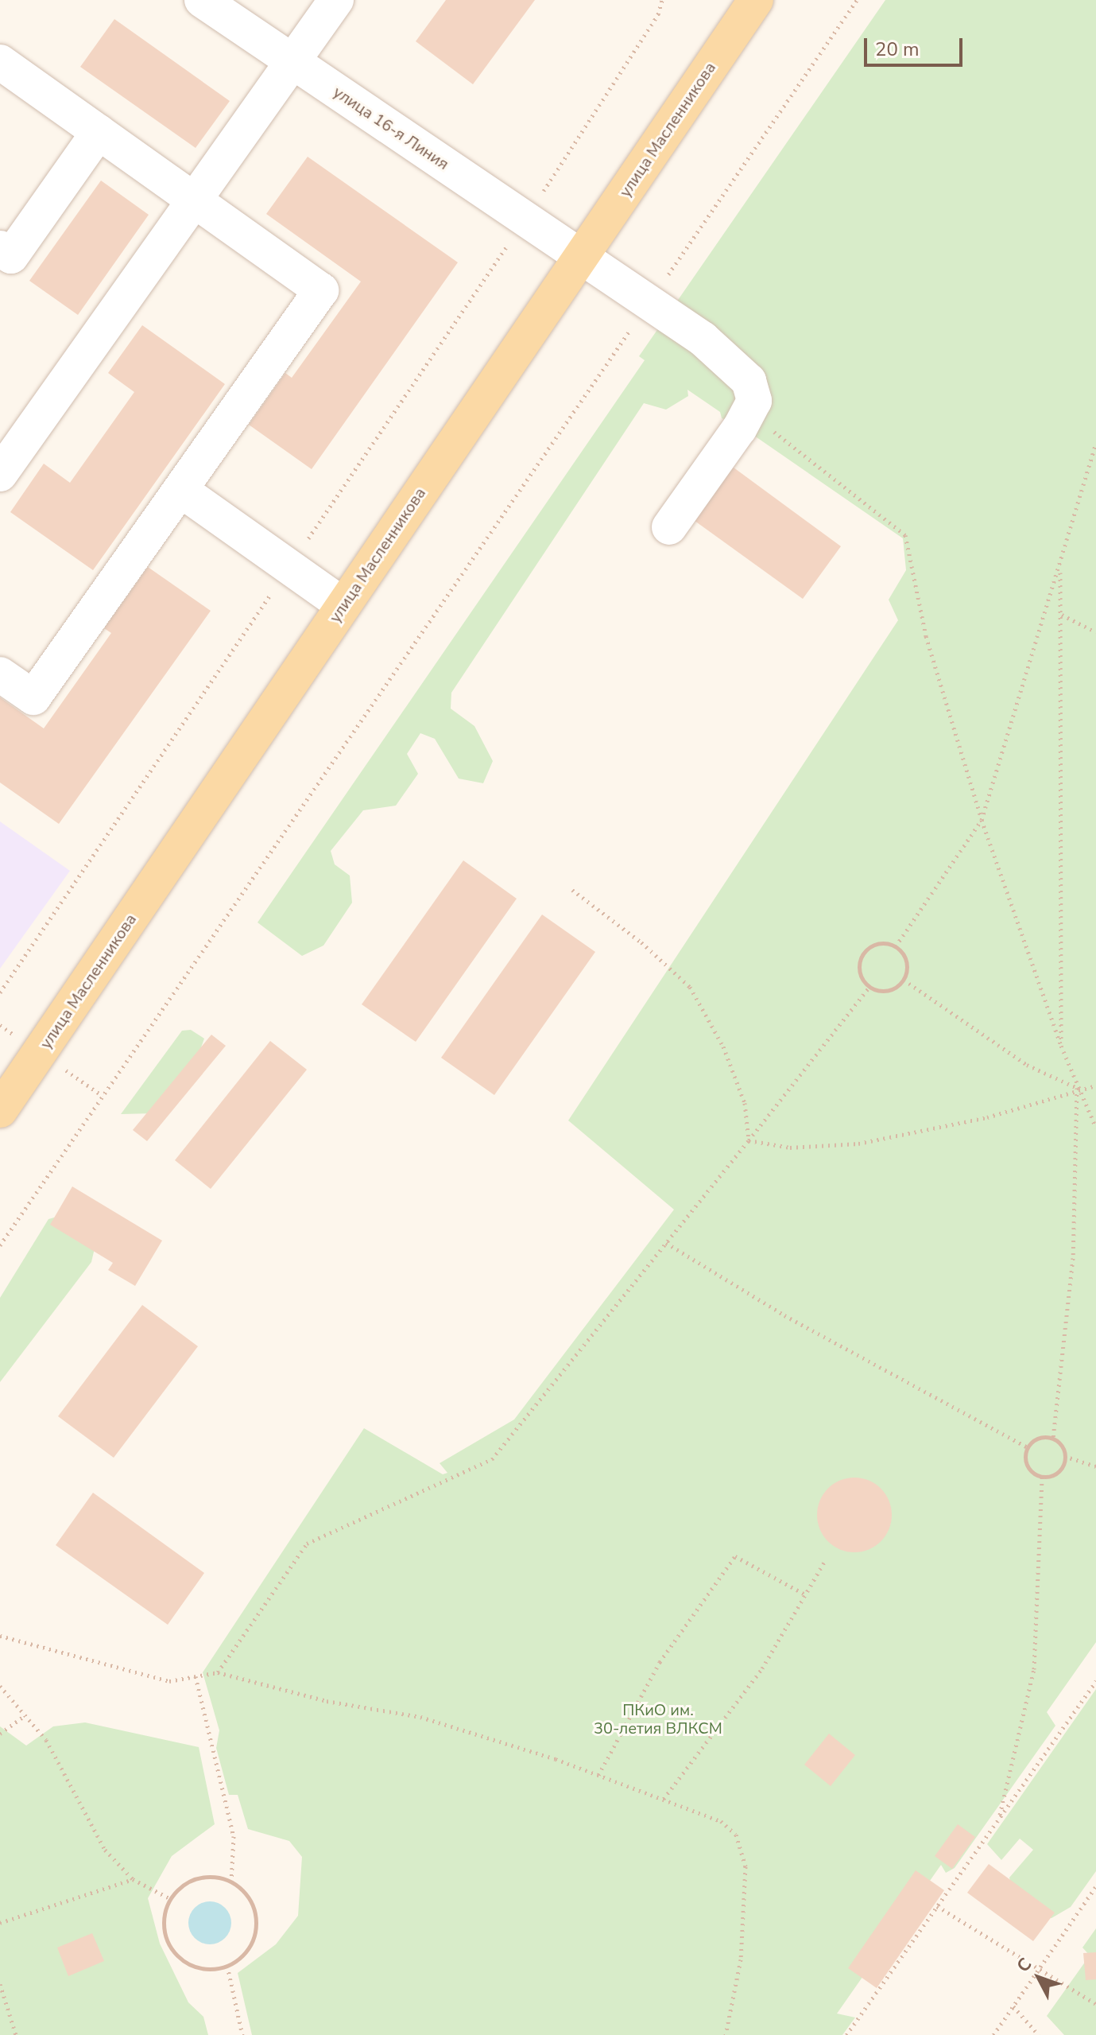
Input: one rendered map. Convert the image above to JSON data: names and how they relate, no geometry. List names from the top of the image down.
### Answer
{
  "streets": {
    "main road": ["улица Масленникова"],
    "street": ["улица 16-я Линия"]
  },
  "crossings": [
    ["улица 16-я Линия", "улица Масленникова"]
  ],
  "parks": ["ПКиО им. 30-летия ВЛКСМ"],
  "scale_bar": "20 m",
  "north": "top left"
}
